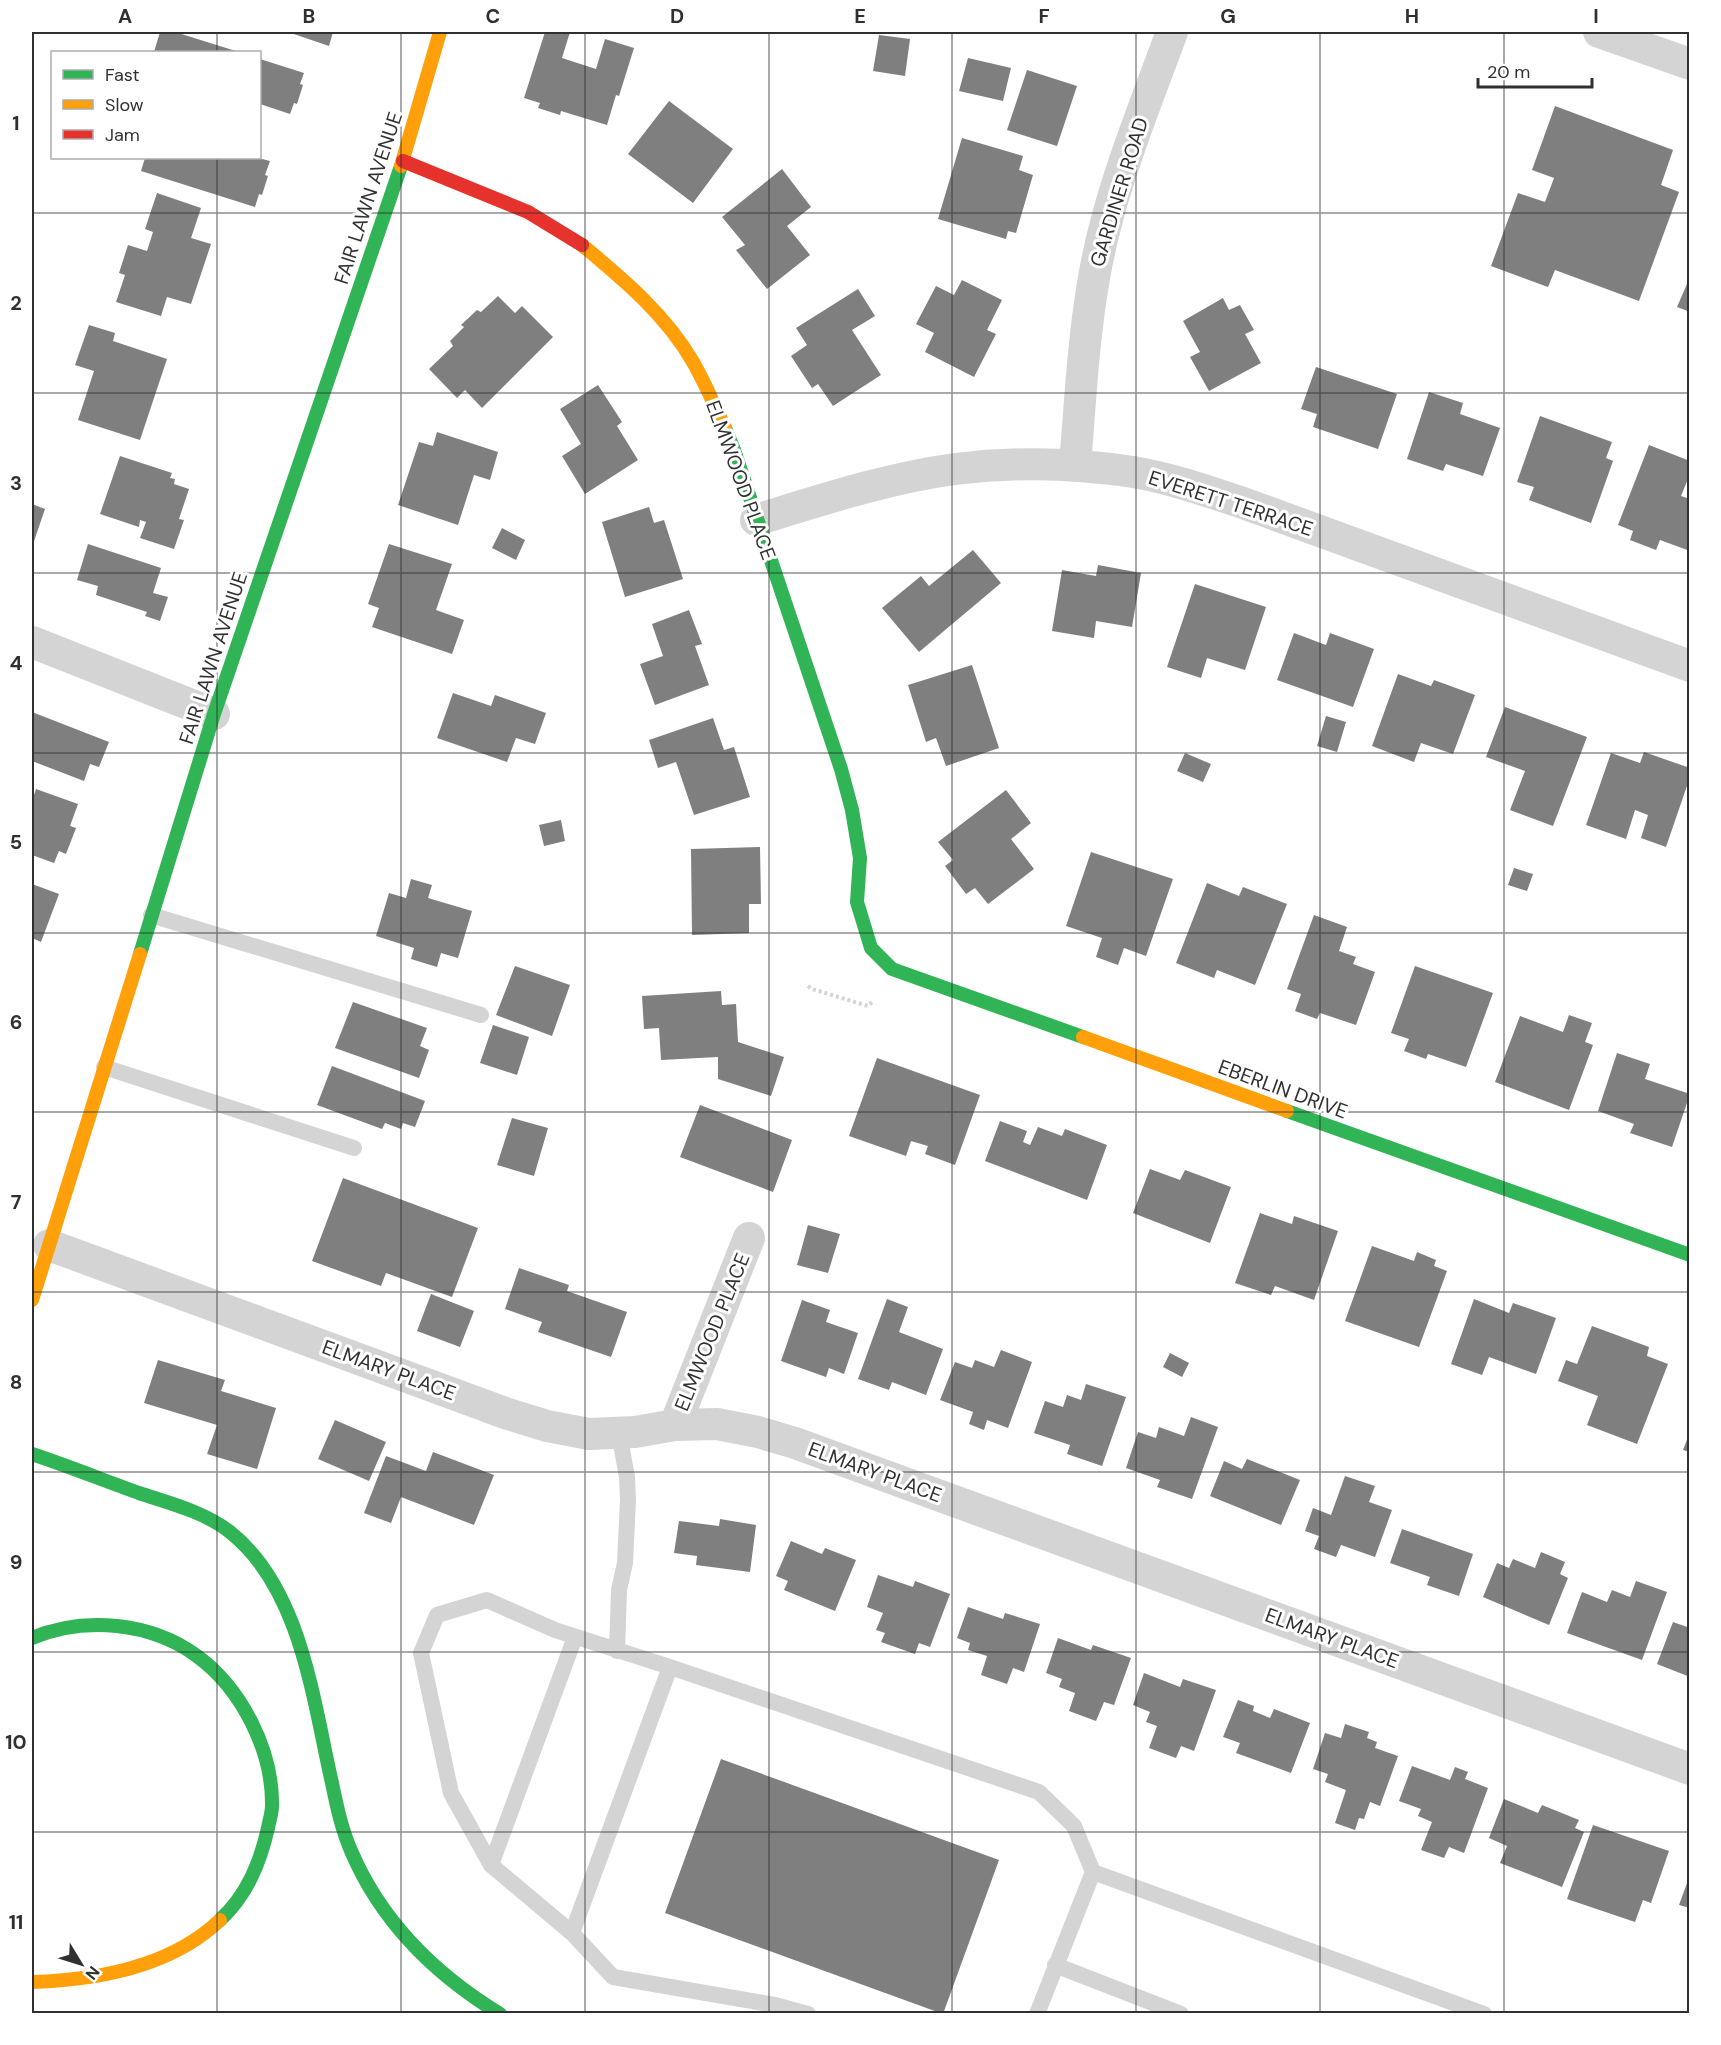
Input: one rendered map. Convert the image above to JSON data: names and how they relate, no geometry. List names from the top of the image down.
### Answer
{
  "streets": {
    "main road": ["FAIR LAWN AVENUE", "ELMWOOD PLACE", "EBERLIN DRIVE"],
    "street": ["GARDINER ROAD", "EVERETT TERRACE", "ELMARY PLACE"]
  },
  "crossings": [
    ["GARDINER ROAD", "EVERETT TERRACE"],
    ["FAIR LAWN AVENUE", "ELMWOOD PLACE"],
    ["FAIR LAWN AVENUE", "ELMARY PLACE"],
    ["ELMWOOD PLACE", "EVERETT TERRACE"],
    ["ELMWOOD PLACE", "EBERLIN DRIVE"],
    ["ELMWOOD PLACE", "ELMARY PLACE"]
  ],
  "legend": ["Fast", "Slow", "Jam"],
  "scale_bar": "20 m",
  "north": "bottom right",
  "grid": {
    "columns": [
      "A",
      "B",
      "C",
      "D",
      "E",
      "F",
      "G",
      "H",
      "I"
    ],
    "rows": [
      "1",
      "2",
      "3",
      "4",
      "5",
      "6",
      "7",
      "8",
      "9",
      "10",
      "11"
    ]
  }
}
